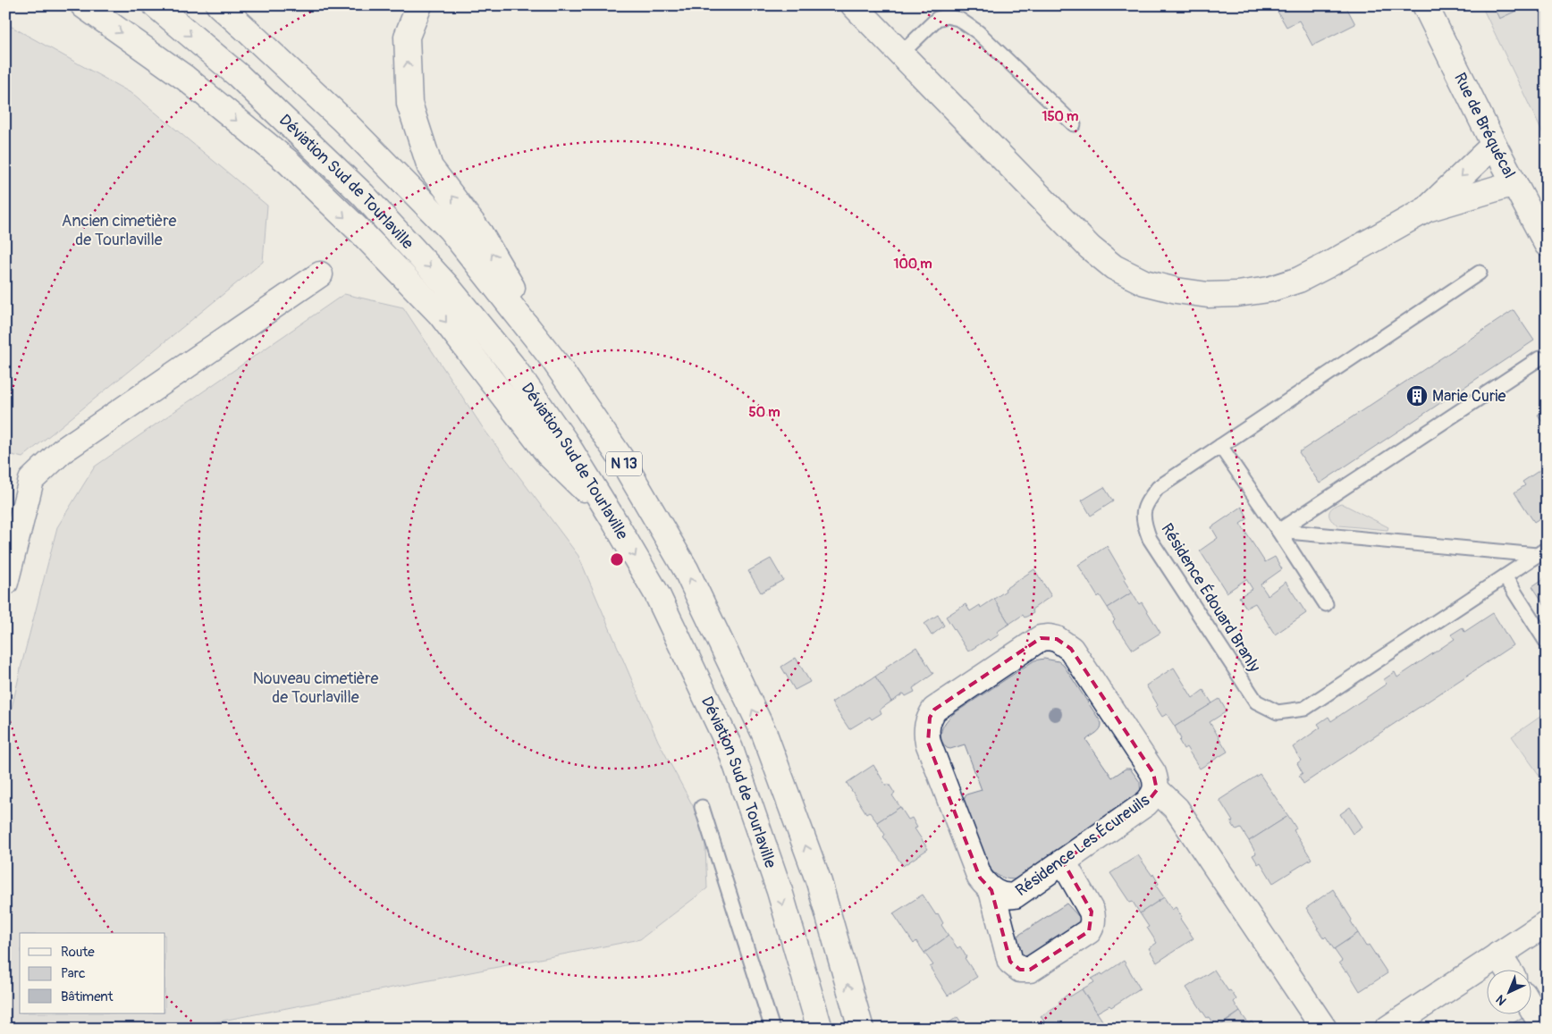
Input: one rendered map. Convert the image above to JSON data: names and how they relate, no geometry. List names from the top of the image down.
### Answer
{
  "streets": {
    "main road": [
      "Rue de Bréquécal",
      "Déviation Sud de Tourlaville",
      "N 13",
      "Résidence Les Écureuils"
    ],
    "lane": ["Résidence Édouard Branly"]
  },
  "parks": ["Ancien cimetière de Tourlaville", "Nouveau cimetière de Tourlaville"],
  "places": {
    "building": ["Marie Curie"]
  },
  "legend": ["Route", "Parc", "Bâtiment"],
  "north": "bottom left",
  "rings": ["150 m", "100 m", "50 m"]
}
